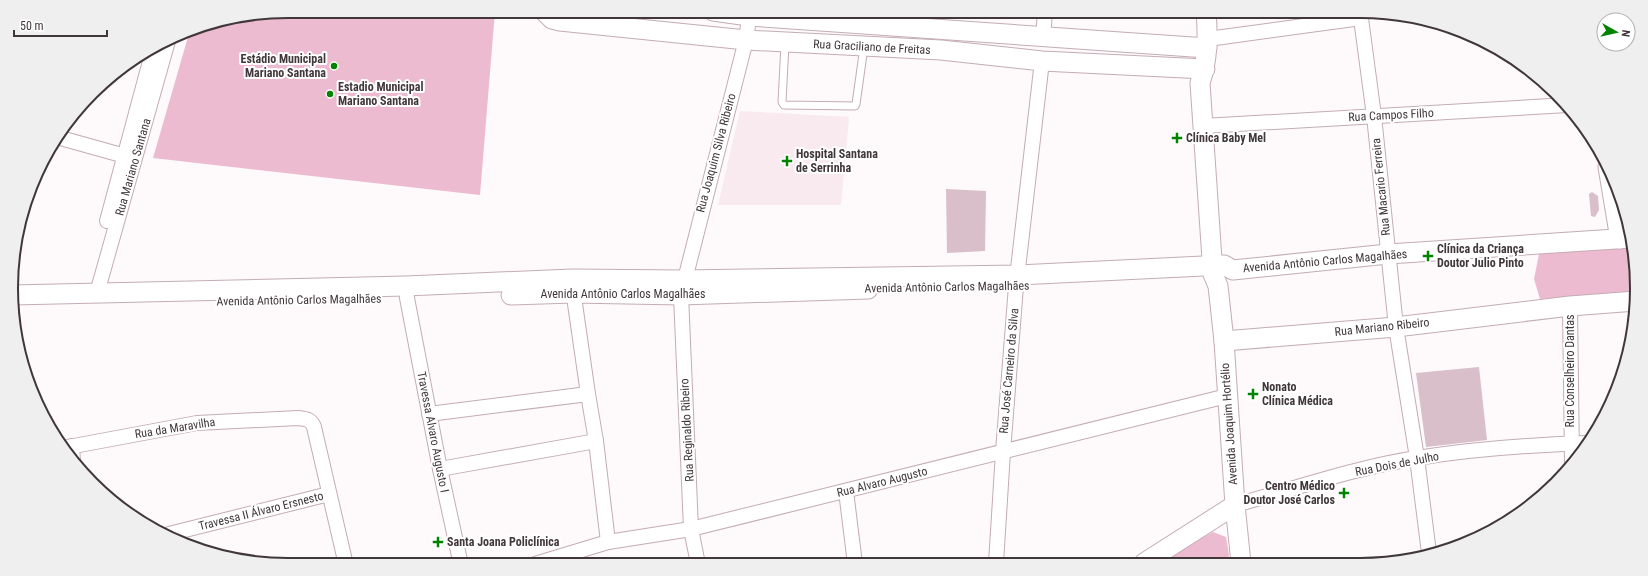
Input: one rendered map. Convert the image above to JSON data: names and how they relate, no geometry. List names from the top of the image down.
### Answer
{
  "streets": {
    "main road": [
      "Rua Graciliano de Freitas",
      "Avenida Antônio Carlos Magalhães",
      "Rua Mariano Ribeiro",
      "Avenida Joaquim Hortélio"
    ],
    "street": [
      "Rua Campos Filho",
      "Rua Joaquim Silva Ribeiro",
      "Rua Mariano Santana",
      "Rua Macario Ferreira",
      "Rua José Carneiro da Silva",
      "Rua Conselheiro Dantas",
      "Rua da Maravilha",
      "Rua Reginaldo Ribeiro",
      "Travessa Alvaro Augusto I",
      "Rua Dois de Julho",
      "Rua Alvaro Augusto",
      "Travessa II Álvaro Ersnesto"
    ]
  },
  "crossings": [
    ["Rua Graciliano de Freitas", "Rua Joaquim Silva Ribeiro"],
    ["Rua Graciliano de Freitas", "Rua José Carneiro da Silva"],
    ["Rua Graciliano de Freitas", "Avenida Joaquim Hortélio"],
    ["Rua Campos Filho", "Rua Macario Ferreira"],
    ["Rua Campos Filho", "Avenida Joaquim Hortélio"],
    ["Rua Joaquim Silva Ribeiro", "Avenida Antônio Carlos Magalhães"],
    ["Rua Joaquim Silva Ribeiro", "Rua Reginaldo Ribeiro"],
    ["Rua Mariano Santana", "Avenida Antônio Carlos Magalhães"],
    ["Rua Macario Ferreira", "Avenida Antônio Carlos Magalhães"],
    ["Rua Macario Ferreira", "Rua Mariano Ribeiro"],
    ["Rua Macario Ferreira", "Rua Dois de Julho"],
    ["Avenida Antônio Carlos Magalhães", "Rua José Carneiro da Silva"],
    ["Avenida Antônio Carlos Magalhães", "Avenida Joaquim Hortélio"],
    ["Avenida Antônio Carlos Magalhães", "Rua Reginaldo Ribeiro"],
    ["Avenida Antônio Carlos Magalhães", "Travessa Alvaro Augusto I"],
    ["Rua Mariano Ribeiro", "Rua Conselheiro Dantas"],
    ["Rua Mariano Ribeiro", "Avenida Joaquim Hortélio"],
    ["Rua José Carneiro da Silva", "Rua Alvaro Augusto"],
    ["Rua Conselheiro Dantas", "Rua Dois de Julho"],
    ["Avenida Joaquim Hortélio", "Rua Dois de Julho"],
    ["Avenida Joaquim Hortélio", "Rua Alvaro Augusto"],
    ["Rua da Maravilha", "Travessa II Álvaro Ersnesto"],
    ["Rua Reginaldo Ribeiro", "Rua Alvaro Augusto"]
  ],
  "places": {
    "other": ["Estádio Municipal Mariano Santana", "Estadio Municipal Mariano Santana"],
    "health": [
      "Clínica Baby Mel",
      "Hospital Santana de Serrinha",
      "Clínica da Criança Doutor Julio Pinto",
      "Nonato Clínica Médica",
      "Centro Médico Doutor José Carlos",
      "Santa Joana Policlínica"
    ]
  },
  "scale_bar": "50 m",
  "north": "right"
}
